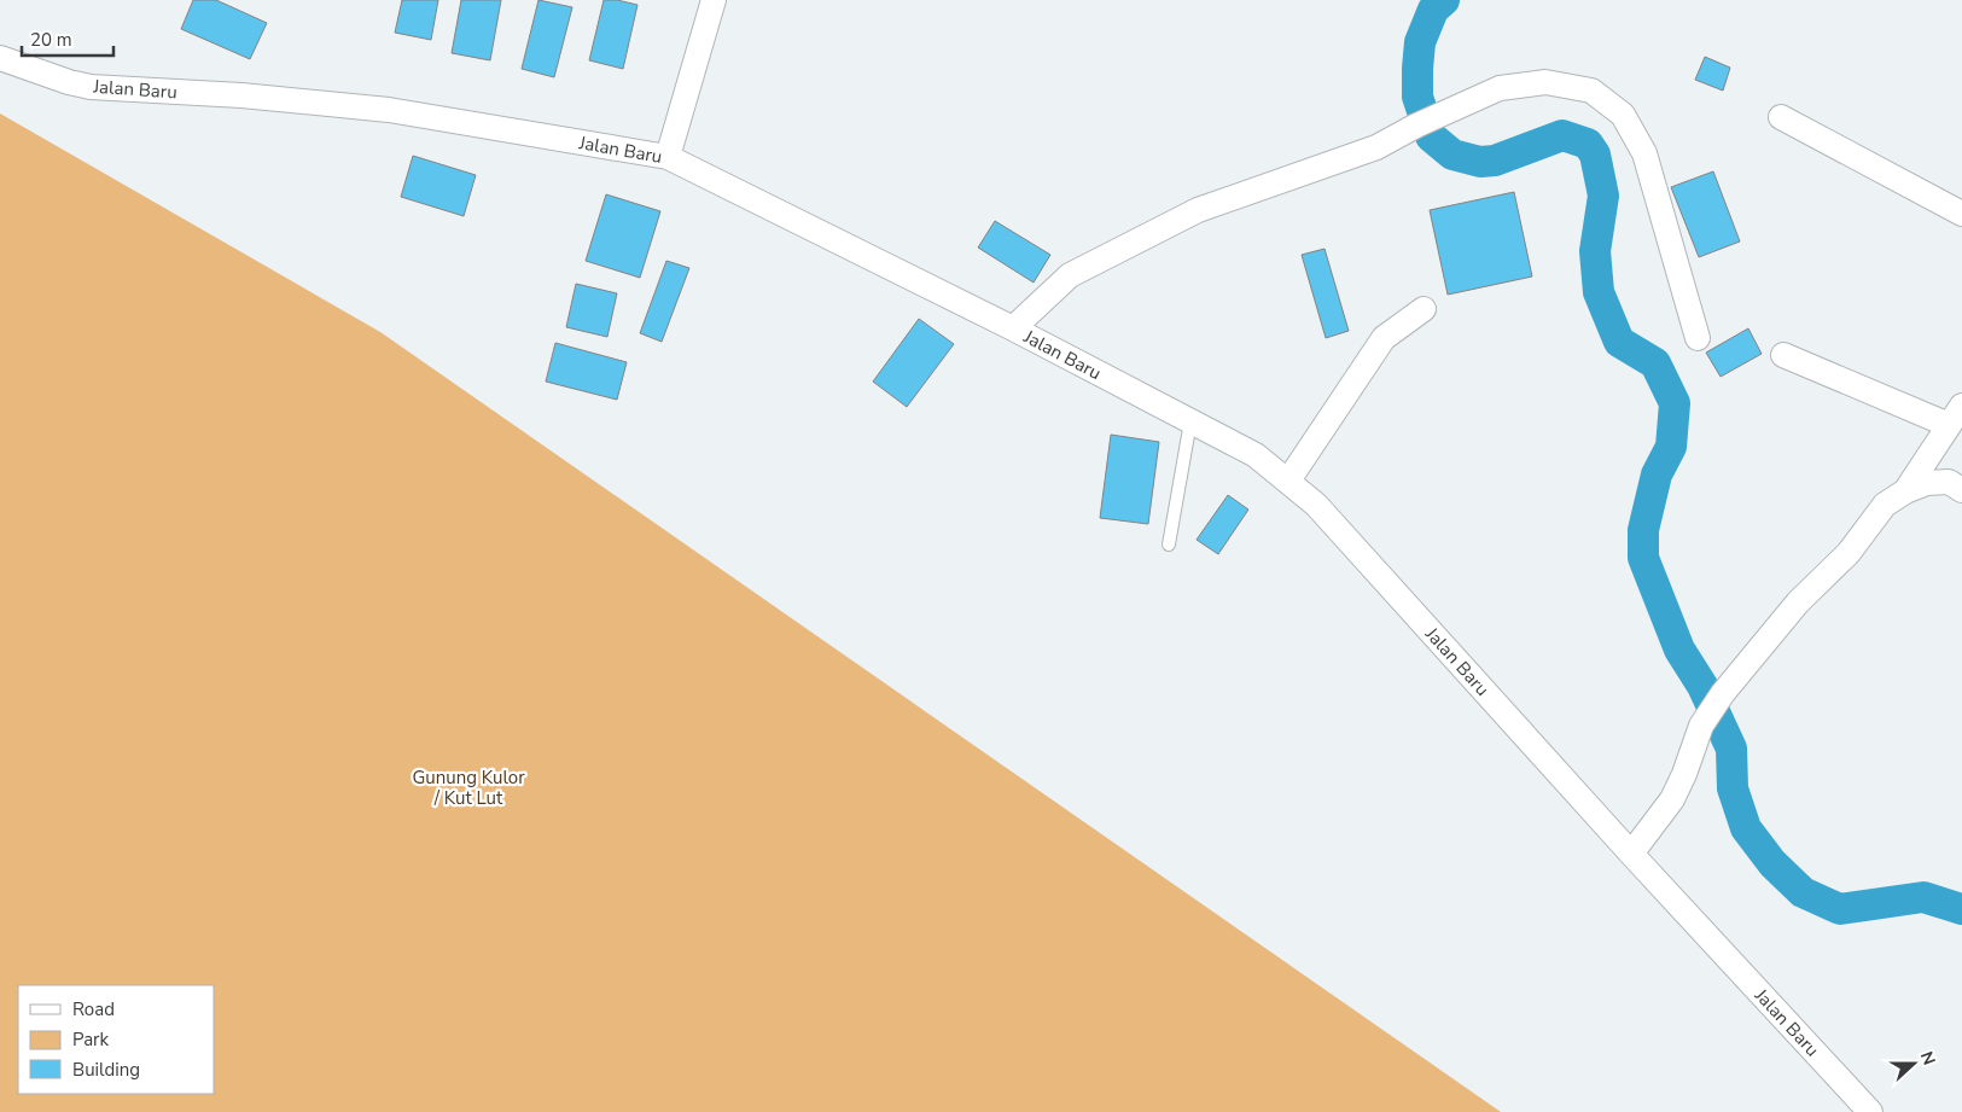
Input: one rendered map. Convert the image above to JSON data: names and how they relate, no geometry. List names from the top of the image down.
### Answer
{
  "streets": {
    "street": ["Jalan Baru"]
  },
  "parks": ["Gunung Kulor / Kut Lut"],
  "legend": ["Road", "Park", "Building"],
  "scale_bar": "20 m",
  "north": "right"
}
